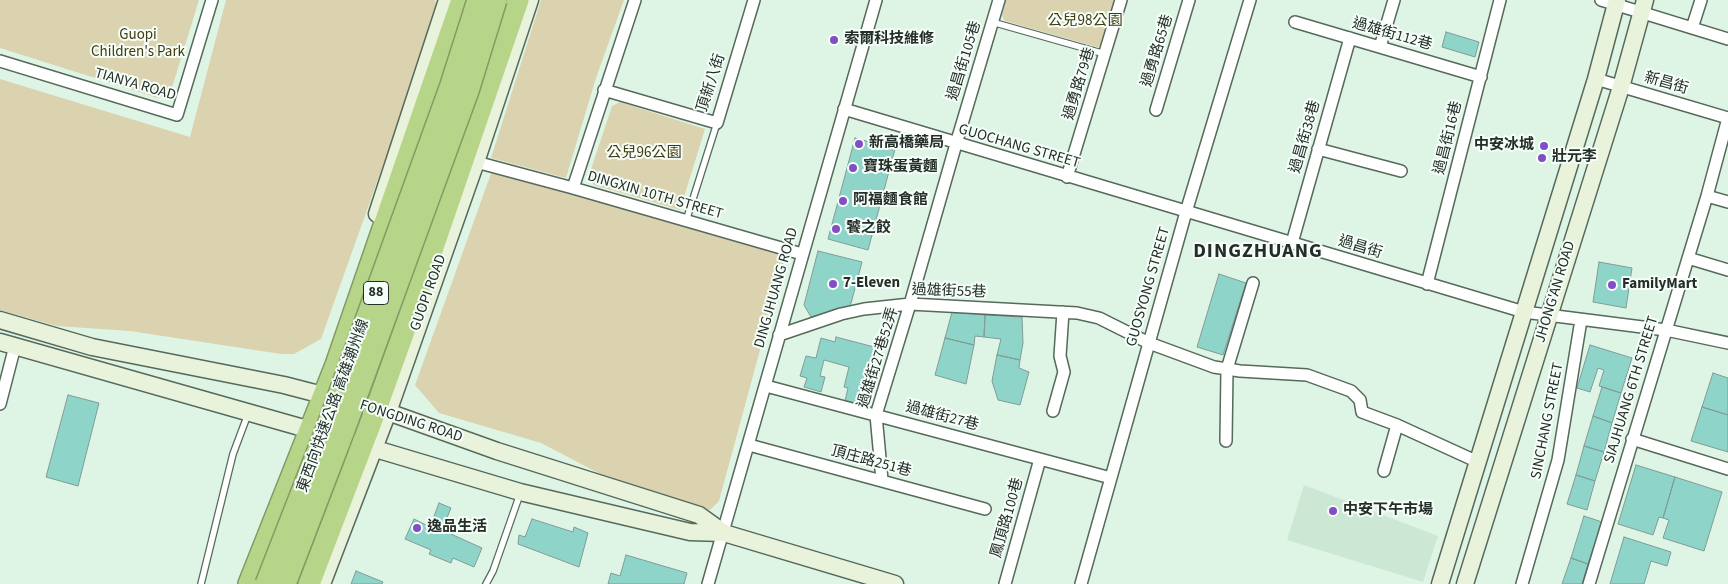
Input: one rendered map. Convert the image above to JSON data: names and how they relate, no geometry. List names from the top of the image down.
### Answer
{
  "streets": {
    "highway": ["88", "東西向快速公路 高雄潮州線"],
    "main road": ["JHONG'AN ROAD", "GUOPI ROAD", "FONGDING ROAD"],
    "street": [
      "過雄街112巷",
      "過勇路65巷",
      "過昌街105巷",
      "頂新八街",
      "過勇路79巷",
      "新昌街",
      "TIANYA ROAD",
      "過昌街38巷",
      "過昌街16巷",
      "GUOCHANG STREET",
      "DINGXIN 10TH STREET",
      "過昌街",
      "GUOSYONG STREET",
      "DINGJHUANG ROAD",
      "過雄街55巷",
      "過雄街27巷52弄",
      "SIAJHUANG 6TH STREET",
      "過雄街27巷",
      "SINCHANG STREET",
      "頂庄路251巷",
      "鳳頂路100巷"
    ]
  },
  "crossings": [
    ["過雄街112巷", "過昌街38巷"],
    ["過雄街112巷", "過昌街16巷"],
    ["過昌街105巷", "GUOCHANG STREET"],
    ["過昌街105巷", "過雄街55巷"],
    ["過昌街105巷", "過雄街27巷52弄"],
    ["頂新八街", "DINGXIN 10TH STREET"],
    ["過勇路79巷", "GUOCHANG STREET"],
    ["新昌街", "JHONG'AN ROAD"],
    ["新昌街", "SIAJHUANG 6TH STREET"],
    ["過昌街38巷", "過昌街"],
    ["過昌街16巷", "過昌街"],
    ["GUOCHANG STREET", "過昌街"],
    ["GUOCHANG STREET", "GUOSYONG STREET"],
    ["GUOCHANG STREET", "DINGJHUANG ROAD"],
    ["DINGXIN 10TH STREET", "DINGJHUANG ROAD"],
    ["過昌街", "GUOSYONG STREET"],
    ["過昌街", "JHONG'AN ROAD"],
    ["過昌街", "SIAJHUANG 6TH STREET"],
    ["過昌街", "SINCHANG STREET"],
    ["GUOSYONG STREET", "過雄街55巷"],
    ["GUOSYONG STREET", "過雄街27巷"],
    ["DINGJHUANG ROAD", "過雄街55巷"],
    ["DINGJHUANG ROAD", "過雄街27巷"],
    ["DINGJHUANG ROAD", "FONGDING ROAD"],
    ["DINGJHUANG ROAD", "頂庄路251巷"],
    ["過雄街55巷", "過雄街27巷52弄"],
    ["GUOPI ROAD", "FONGDING ROAD"],
    ["過雄街27巷52弄", "過雄街27巷"],
    ["過雄街27巷52弄", "頂庄路251巷"],
    ["過雄街27巷", "鳳頂路100巷"]
  ],
  "districts": ["DINGZHUANG"],
  "parks": ["公兒98公園", "Guopi Children's Park", "公兒96公園"],
  "places": [
    "索爾科技維修",
    "新高橋藥局",
    "中安冰城",
    "壯元李",
    "寶珠蛋黃麵",
    "阿福麵食館",
    "饕之餃",
    "7-Eleven",
    "FamilyMart",
    "中安下午市場",
    "逸品生活"
  ]
}
